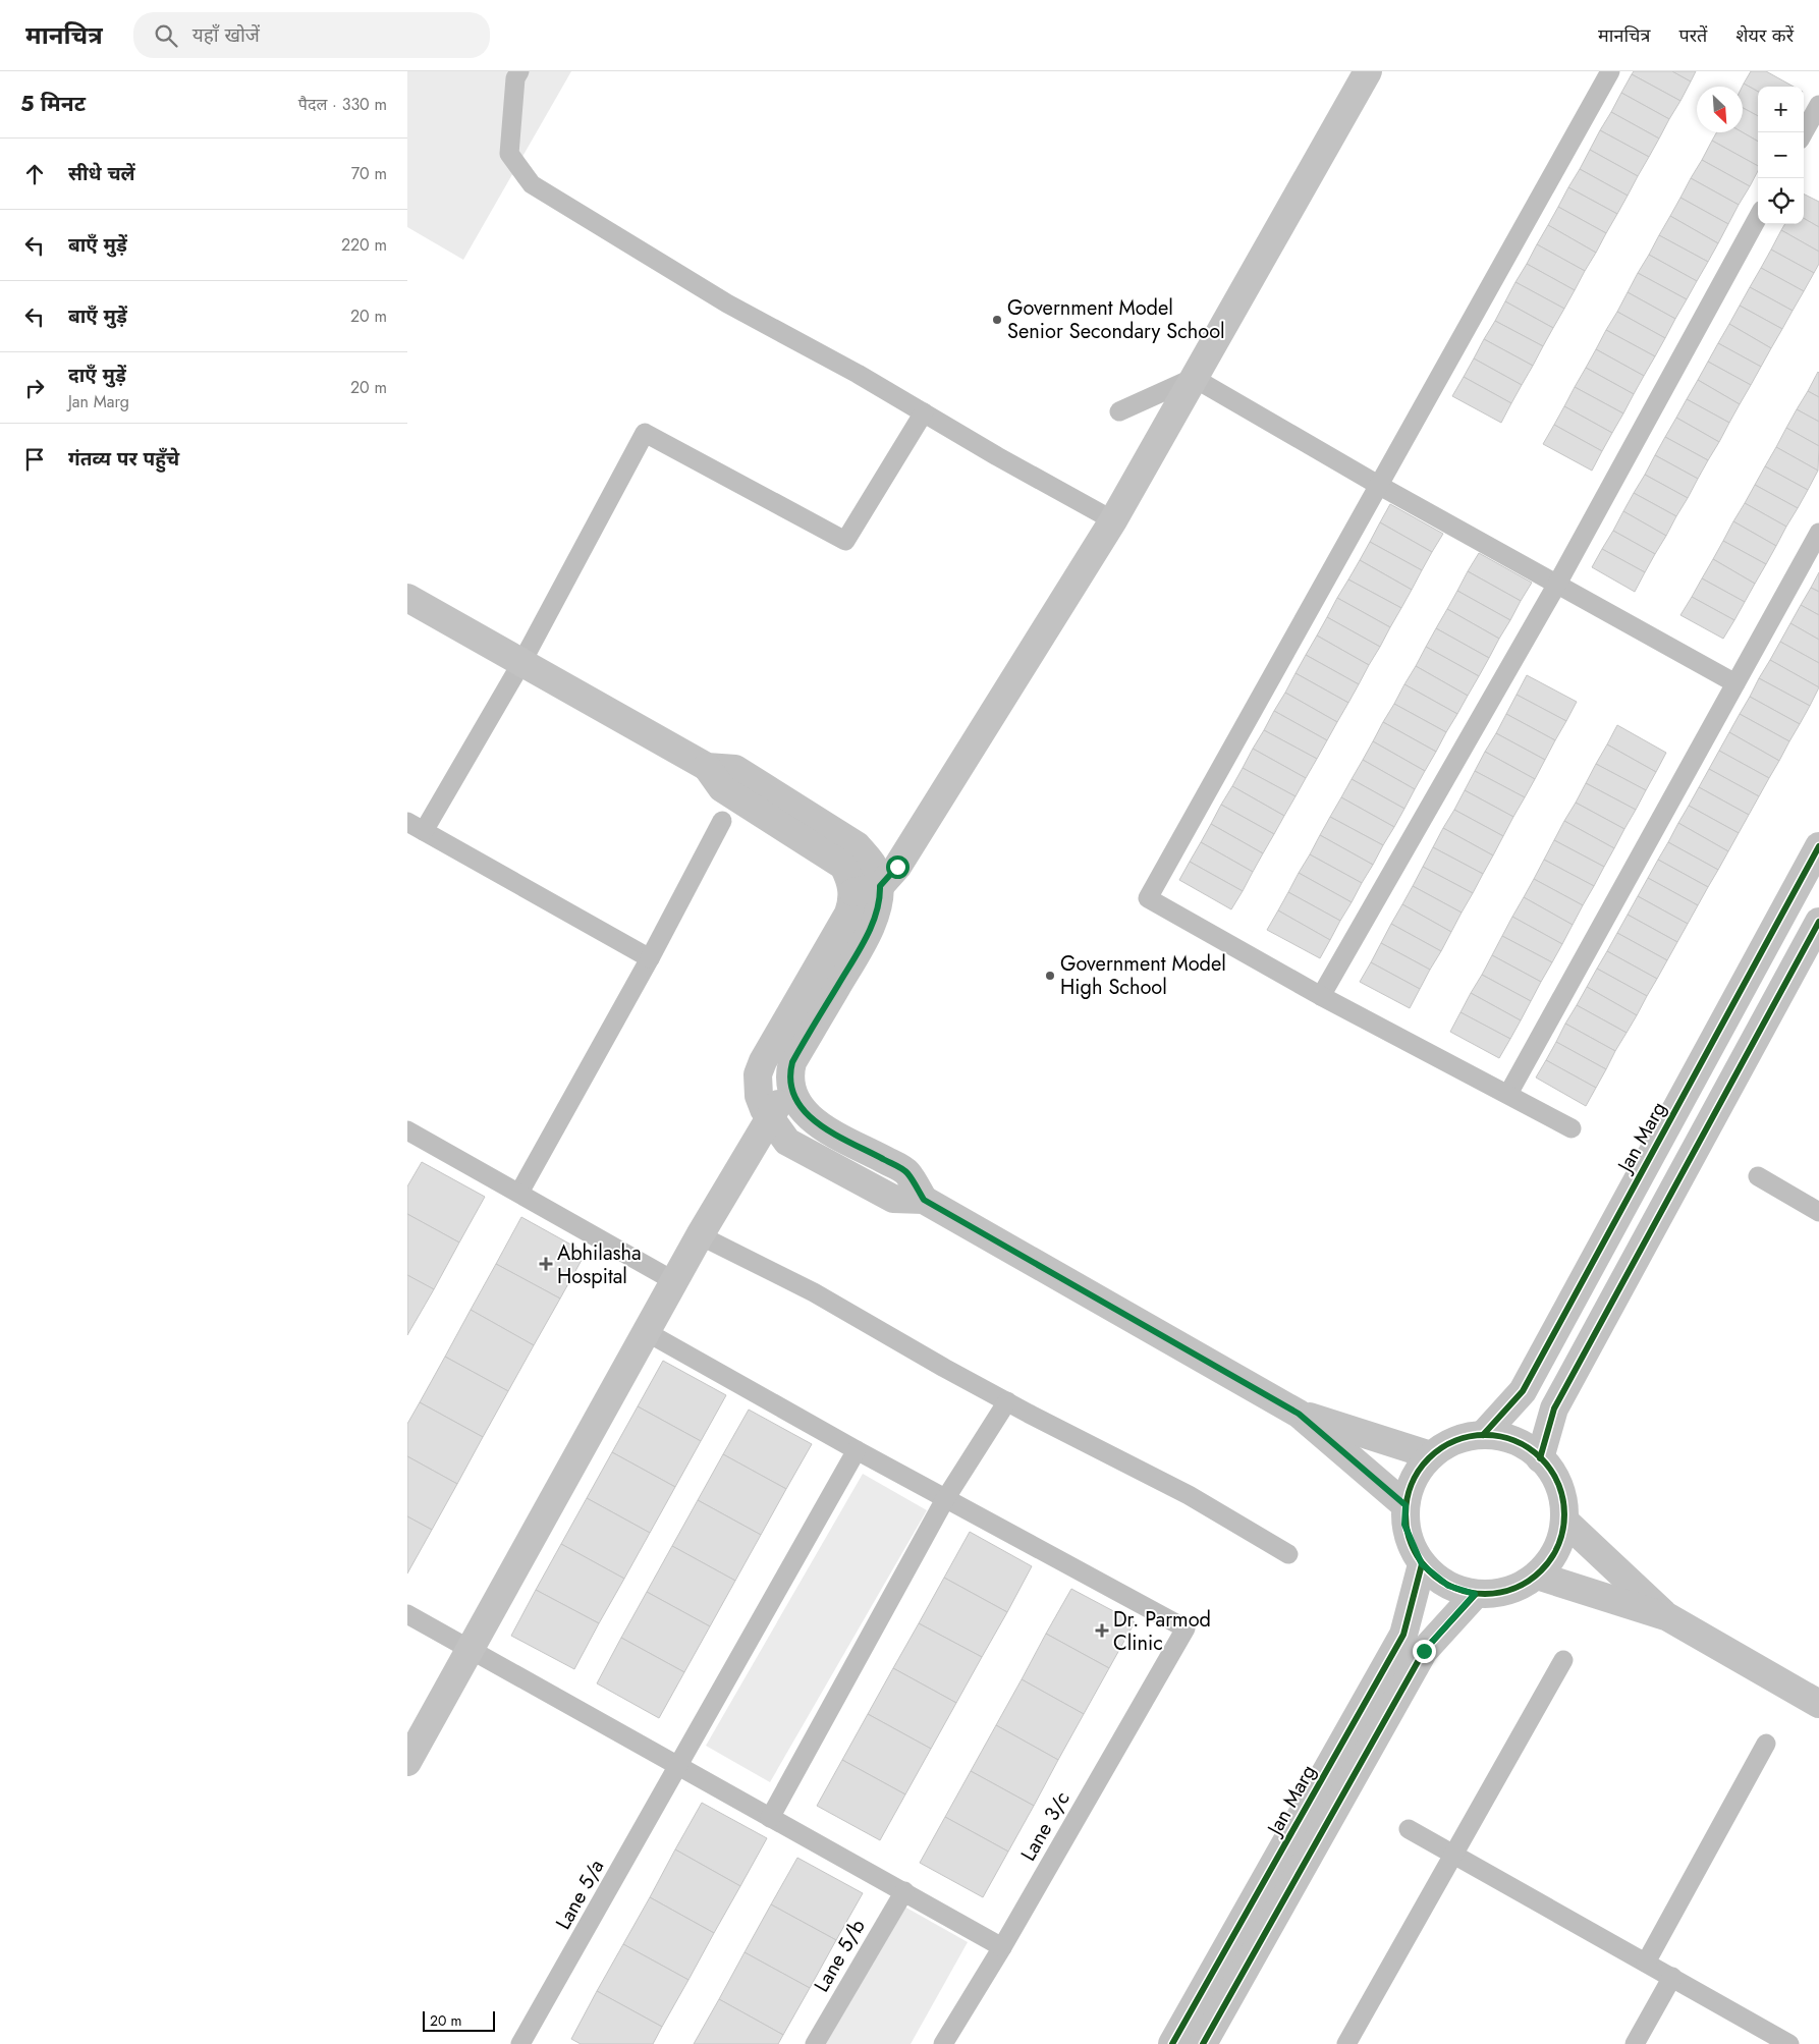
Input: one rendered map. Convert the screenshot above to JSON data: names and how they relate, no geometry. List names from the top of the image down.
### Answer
{
  "streets": {
    "street": [
      "Jan Marg",
      "Lane 3/c",
      "Lane 5/a",
      "Lane 5/b"
    ]
  },
  "places": {
    "other": ["Government Model Senior Secondary School", "Government Model High School"],
    "health": ["Abhilasha Hospital", "Dr. Parmod Clinic"]
  },
  "scale_bar": "20 m",
  "north": "bottom right",
  "page": {
    "header": "मानचित्र",
    "search": "यहाँ खोजें",
    "nav": ["मानचित्र", "परतें", "शेयर करें"],
    "heading": ["5 मिनट", "पैदल · 330 m"],
    "map_buttons": ["+", "−"],
    "list": [
      ["सीधे चलें", "70 m"],
      ["बाएँ मुड़ें", "220 m"],
      ["बाएँ मुड़ें", "20 m"],
      ["दाएँ मुड़ें", "Jan Marg", "20 m"],
      "गंतव्य पर पहुँचे"
    ],
    "scale": "20 m"
  }
}
